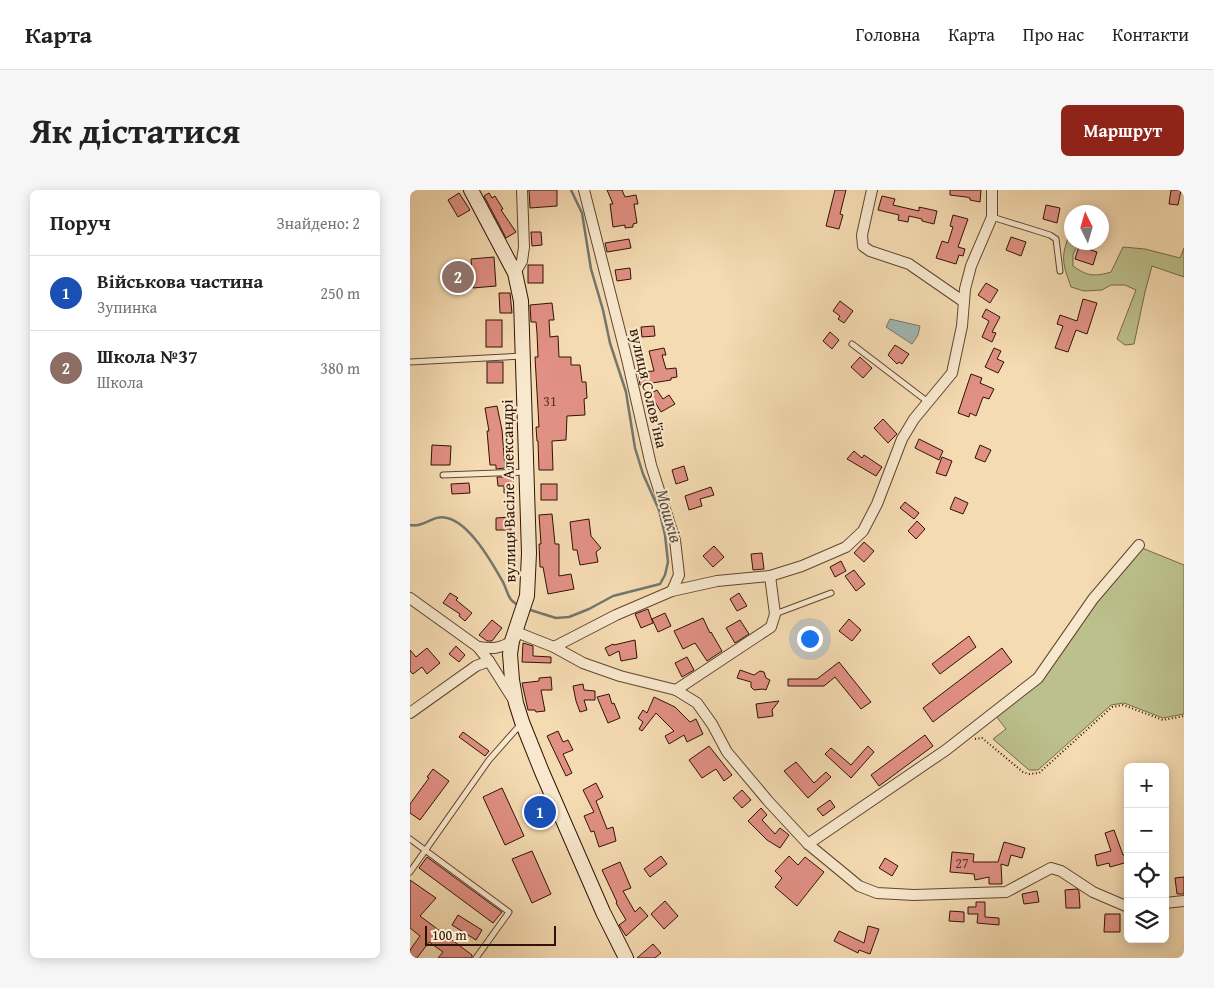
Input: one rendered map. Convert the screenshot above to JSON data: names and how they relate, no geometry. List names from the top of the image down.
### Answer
{
  "streets": {
    "main road": ["вулиця Васіле Александрі"],
    "street": ["вулиця Солов'їна"]
  },
  "water": ["Мошків"],
  "house_numbers": ["31", "27"],
  "scale_bar": "100 m",
  "north": "top",
  "page": {
    "header": "Карта",
    "nav": [
      "Головна",
      "Карта",
      "Про нас",
      "Контакти"
    ],
    "title": "Як дістатися",
    "buttons": "Маршрут",
    "heading": ["Поруч", "Знайдено: 2"],
    "list": [
      {
        "mark": "1",
        "name": "Військова частина",
        "note": "Зупинка",
        "value": "250 m"
      },
      {
        "mark": "2",
        "name": "Школа №37",
        "note": "Школа",
        "value": "380 m"
      }
    ],
    "pins": ["2", "1"],
    "map_buttons": ["+", "−"],
    "scale": "100 m"
  }
}
